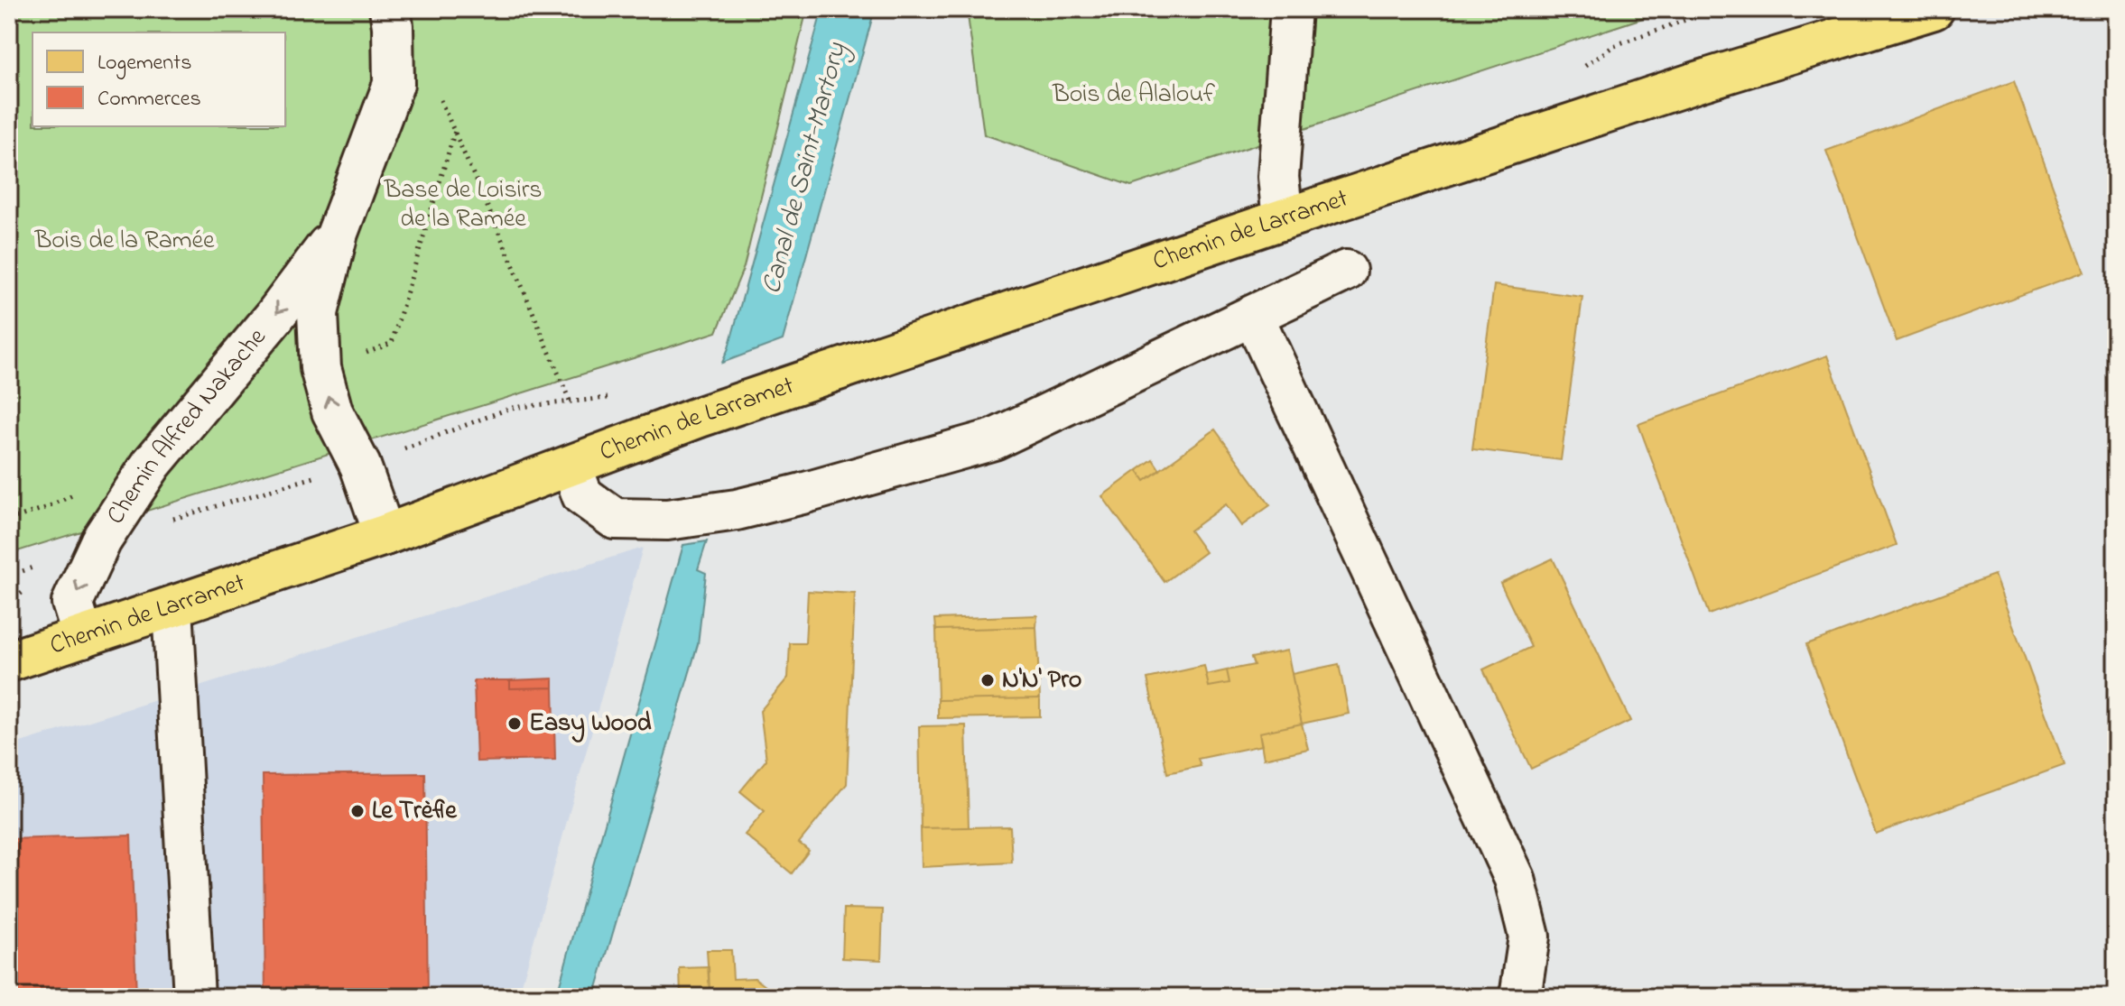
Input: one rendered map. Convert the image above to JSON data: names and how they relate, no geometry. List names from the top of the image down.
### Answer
{
  "streets": {
    "main road": ["Chemin de Larramet"],
    "street": ["Chemin Alfred Nakache"]
  },
  "crossings": [
    ["Chemin de Larramet", "Chemin Alfred Nakache"]
  ],
  "water": ["Canal de Saint-Martory"],
  "parks": ["Bois de Alalouf", "Base de Loisirs de la Ramée", "Bois de la Ramée"],
  "places": ["N'N' Pro", "Easy Wood", "Le Trèfle"],
  "legend": ["Logements", "Commerces"]
}
